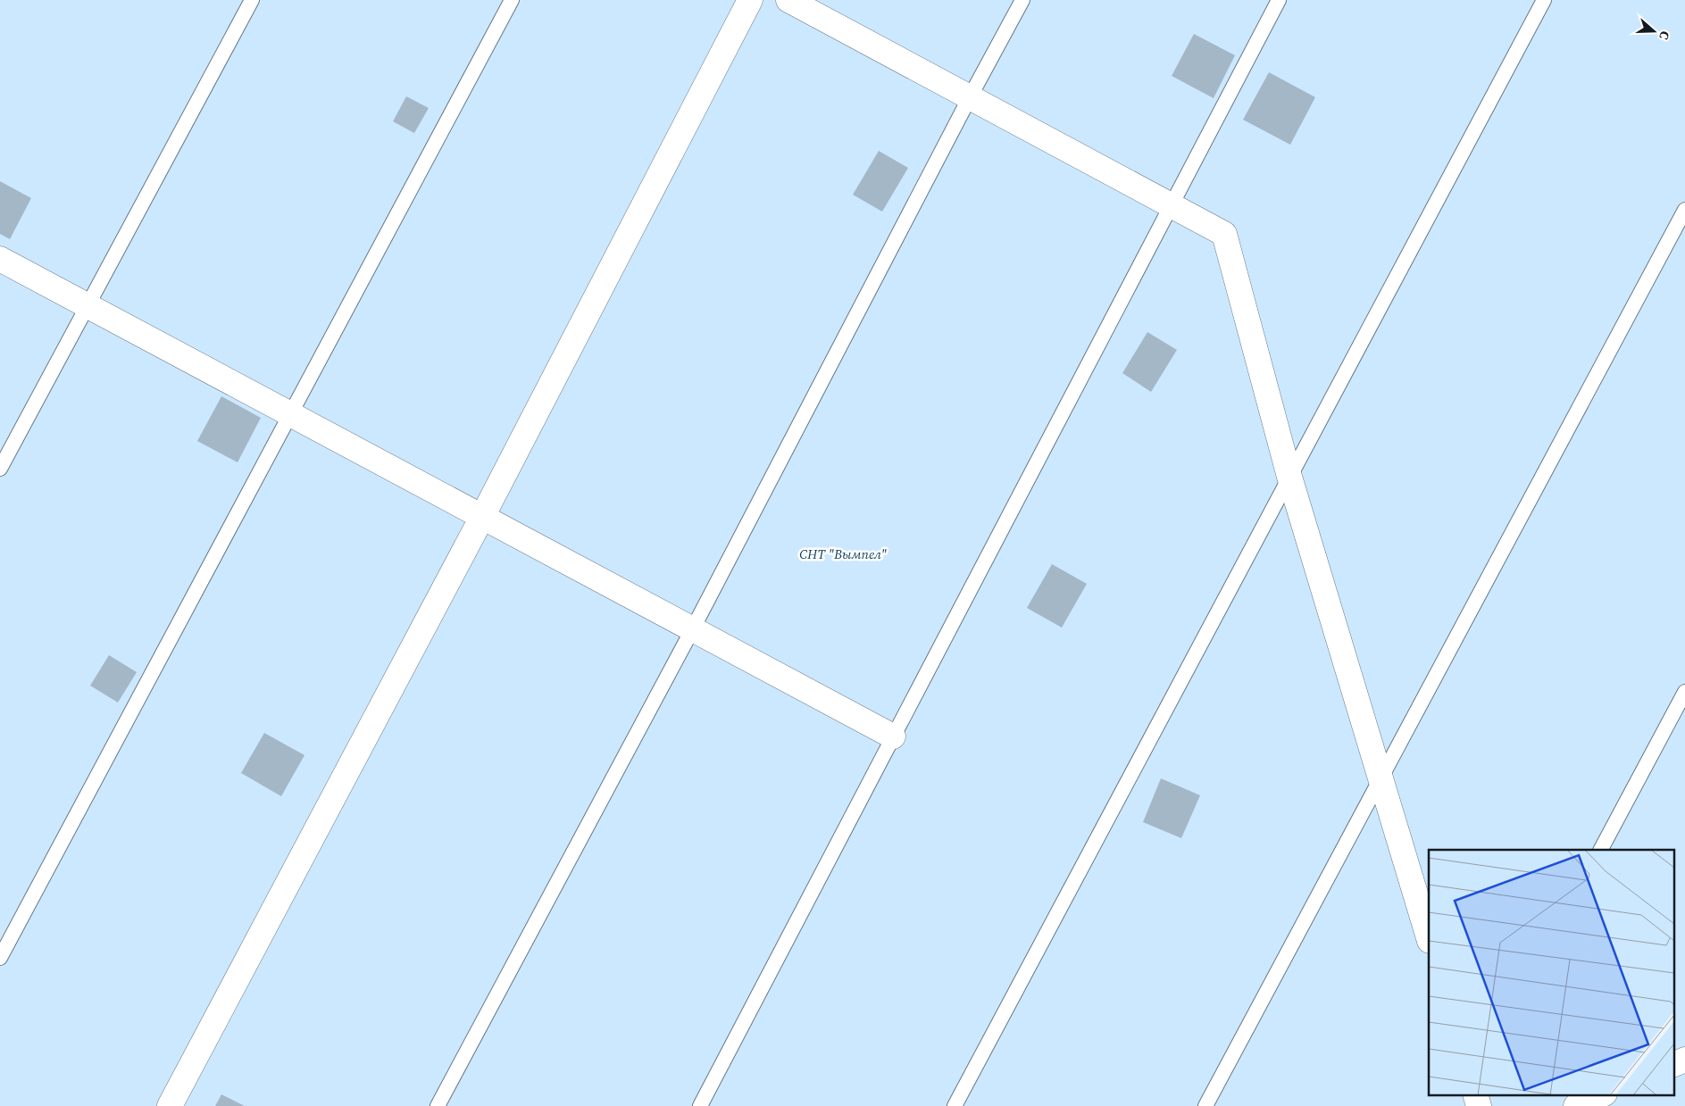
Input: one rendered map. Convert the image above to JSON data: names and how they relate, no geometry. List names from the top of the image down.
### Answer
{
  "parks": ["СНТ \"Вымпел\""],
  "north": "right"
}
